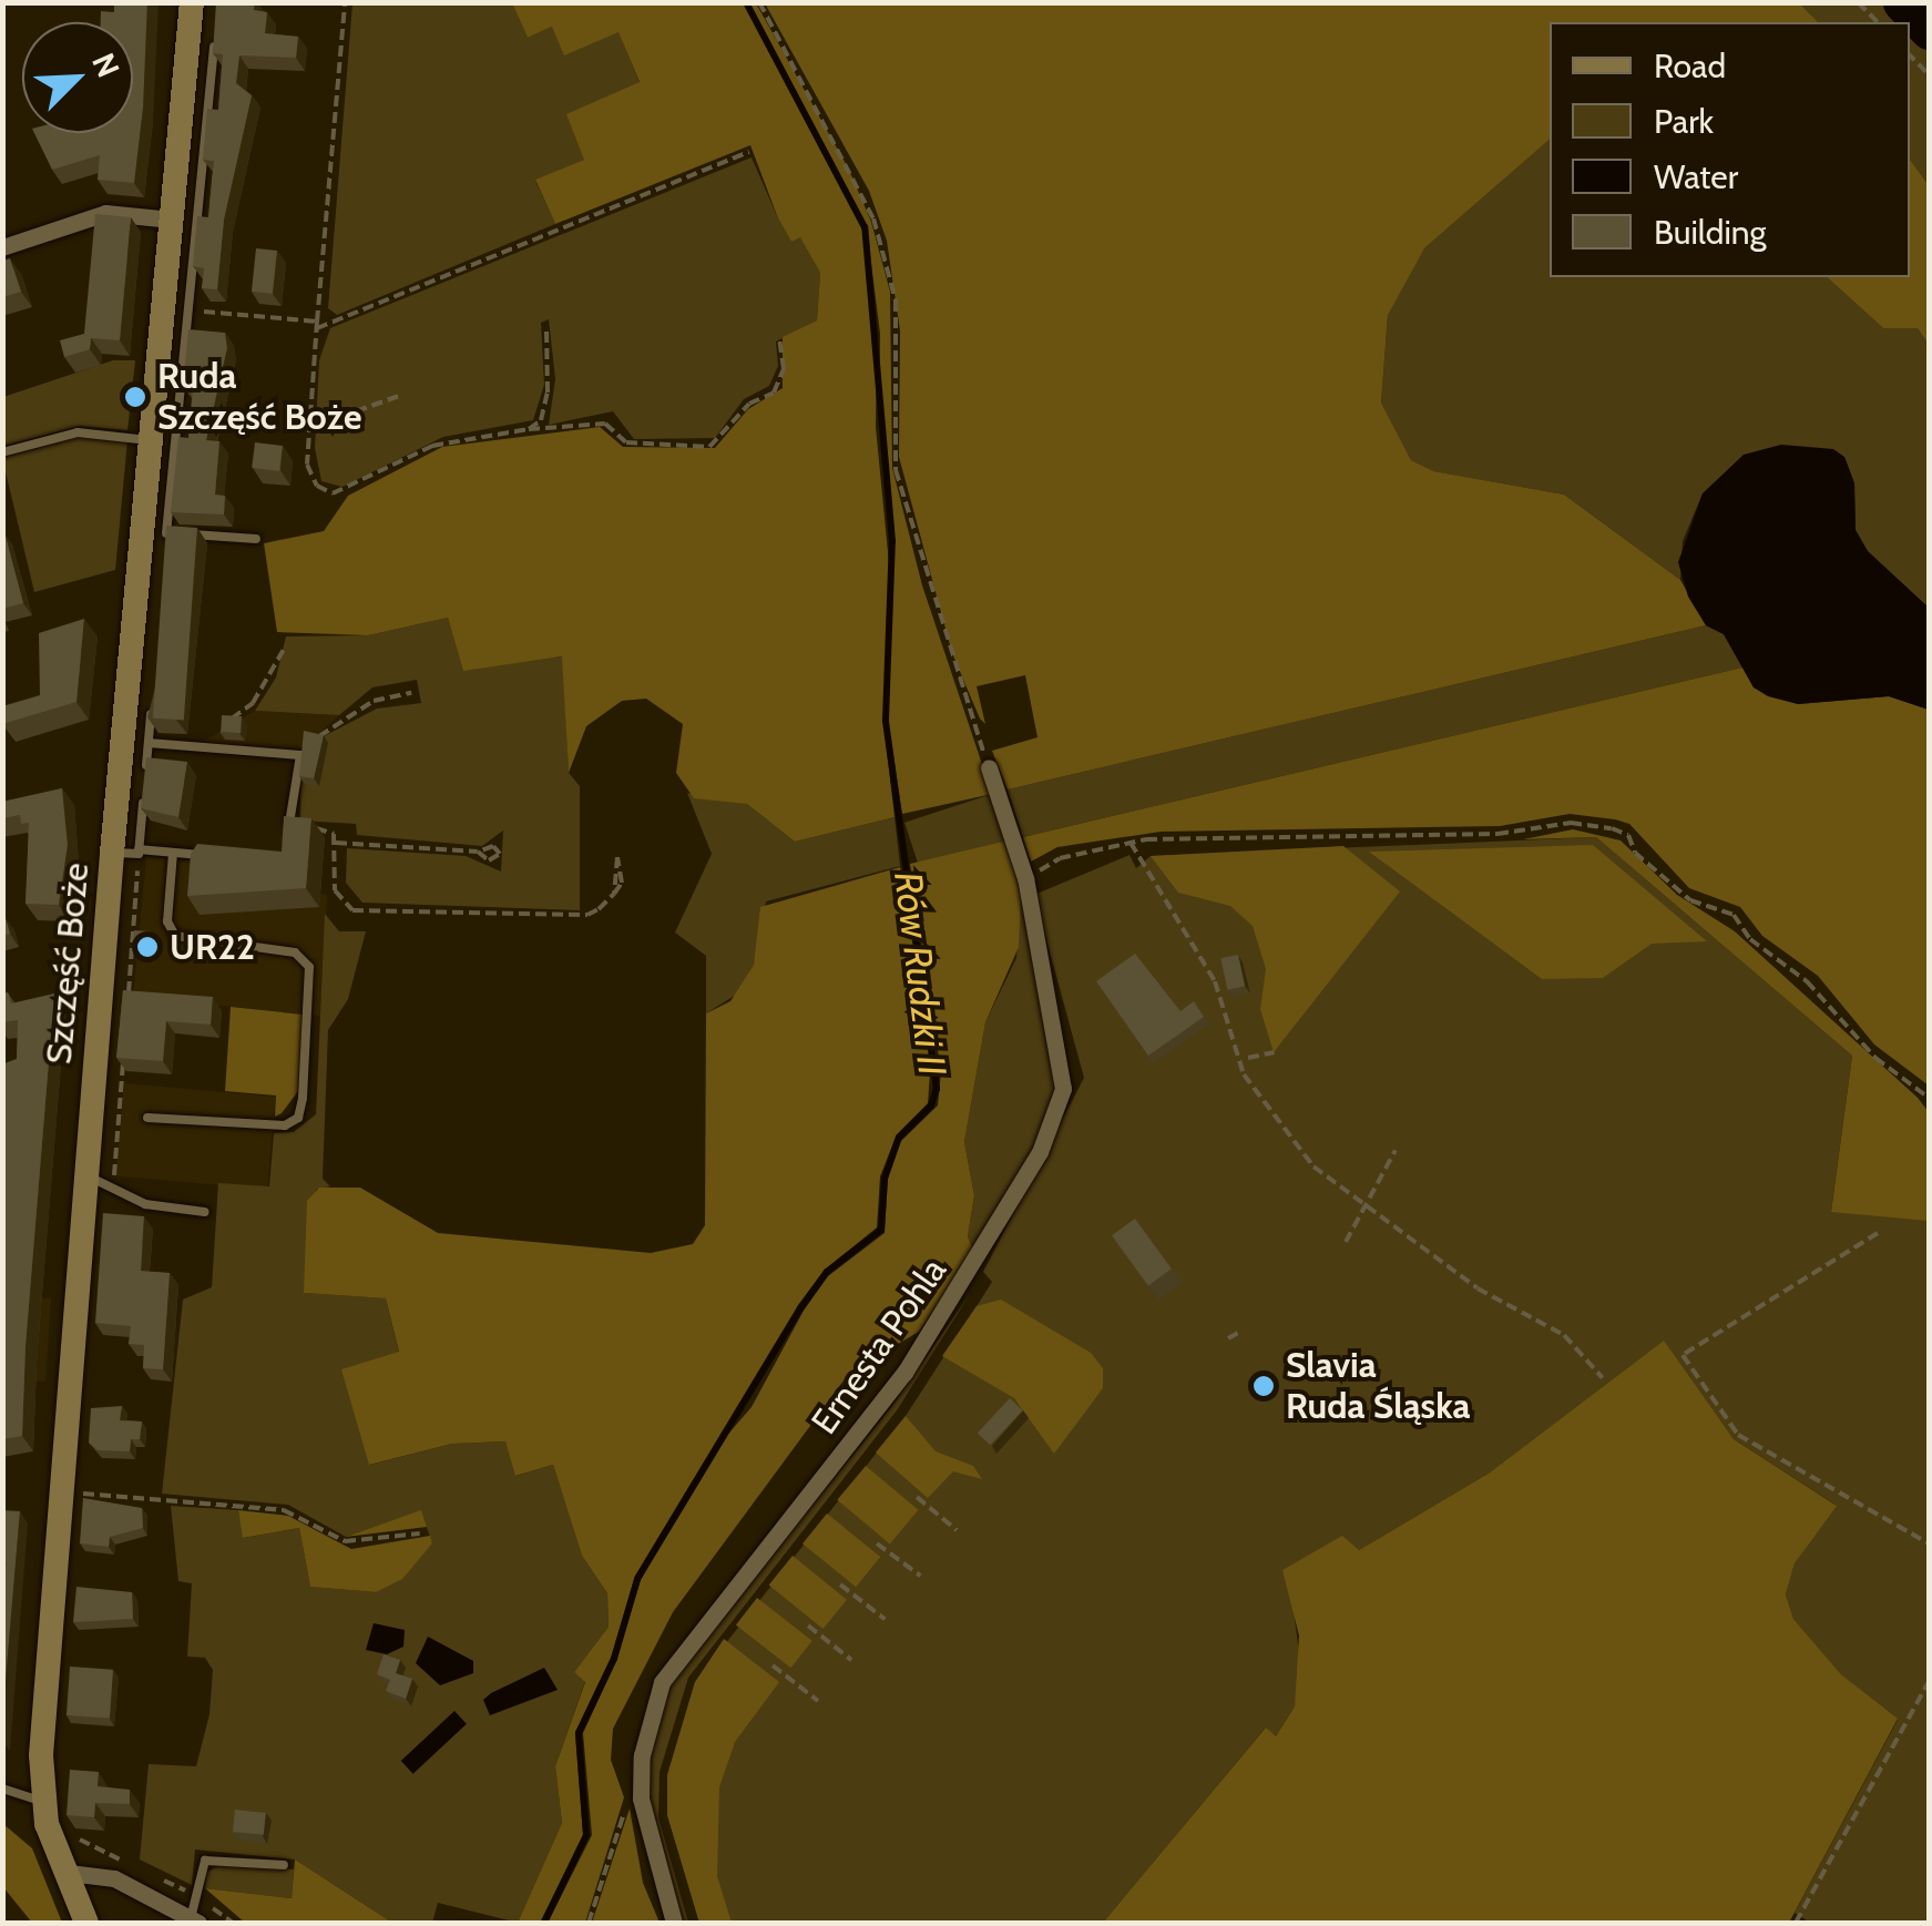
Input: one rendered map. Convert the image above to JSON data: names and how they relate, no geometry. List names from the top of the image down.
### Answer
{
  "streets": {
    "street": ["Szczęść Boże", "Ernesta Pohla"]
  },
  "water": ["Rów Rudzki II"],
  "places": ["Ruda Szczęść Boże", "UR22", "Slavia Ruda Śląska"],
  "legend": [
    "Road",
    "Park",
    "Water",
    "Building"
  ],
  "north": "top right"
}
